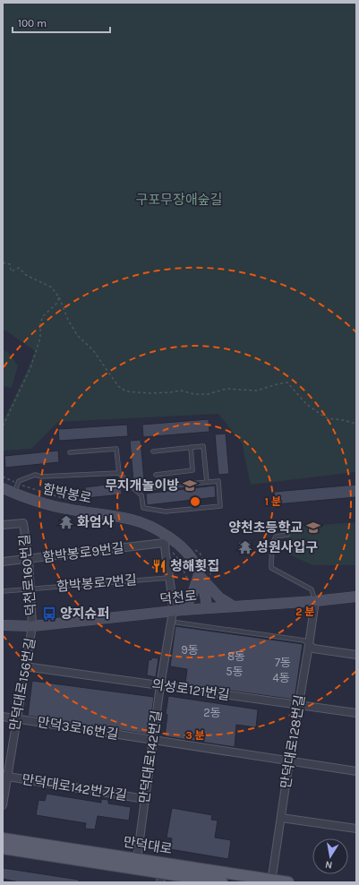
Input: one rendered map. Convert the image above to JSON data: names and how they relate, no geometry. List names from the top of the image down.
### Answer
{
  "streets": {
    "main road": ["함박봉로", "덕천로", "만덕대로"],
    "street": [
      "함박봉로9번길",
      "덕천로160번길",
      "만덕대로156번길",
      "의성로121번길",
      "만덕3로16번길",
      "만덕대로128번길",
      "만덕대로142번길",
      "만덕대로142번가길"
    ],
    "lane": ["함박봉로7번길"]
  },
  "crossings": [
    ["함박봉로", "함박봉로9번길"],
    ["함박봉로", "덕천로"],
    ["함박봉로9번길", "덕천로160번길"],
    ["덕천로160번길", "함박봉로7번길"],
    ["덕천로160번길", "덕천로"],
    ["덕천로160번길", "만덕대로156번길"],
    ["함박봉로7번길", "만덕대로142번길"],
    ["덕천로", "만덕대로156번길"],
    ["덕천로", "만덕대로128번길"],
    ["덕천로", "만덕대로142번길"],
    ["만덕대로156번길", "의성로121번길"],
    ["만덕대로156번길", "만덕3로16번길"],
    ["만덕대로156번길", "만덕대로142번가길"],
    ["의성로121번길", "만덕대로128번길"],
    ["의성로121번길", "만덕대로142번길"],
    ["만덕3로16번길", "만덕대로128번길"],
    ["만덕3로16번길", "만덕대로142번길"],
    ["만덕대로128번길", "만덕대로"],
    ["만덕대로142번길", "만덕대로142번가길"],
    ["만덕대로142번길", "만덕대로"]
  ],
  "parks": ["구포무장애숲길"],
  "places": {
    "school or university": ["무지개놀이방", "양천초등학교"],
    "temple": ["화엄사", "성원사입구"],
    "restaurant": ["청해횟집"],
    "bus stop": ["양지슈퍼"]
  },
  "house_numbers": [
    "9동",
    "8동",
    "7동",
    "5동",
    "4동",
    "2동"
  ],
  "scale_bar": "100 m",
  "north": "bottom",
  "rings": ["1 분", "2 분", "3 분"]
}
